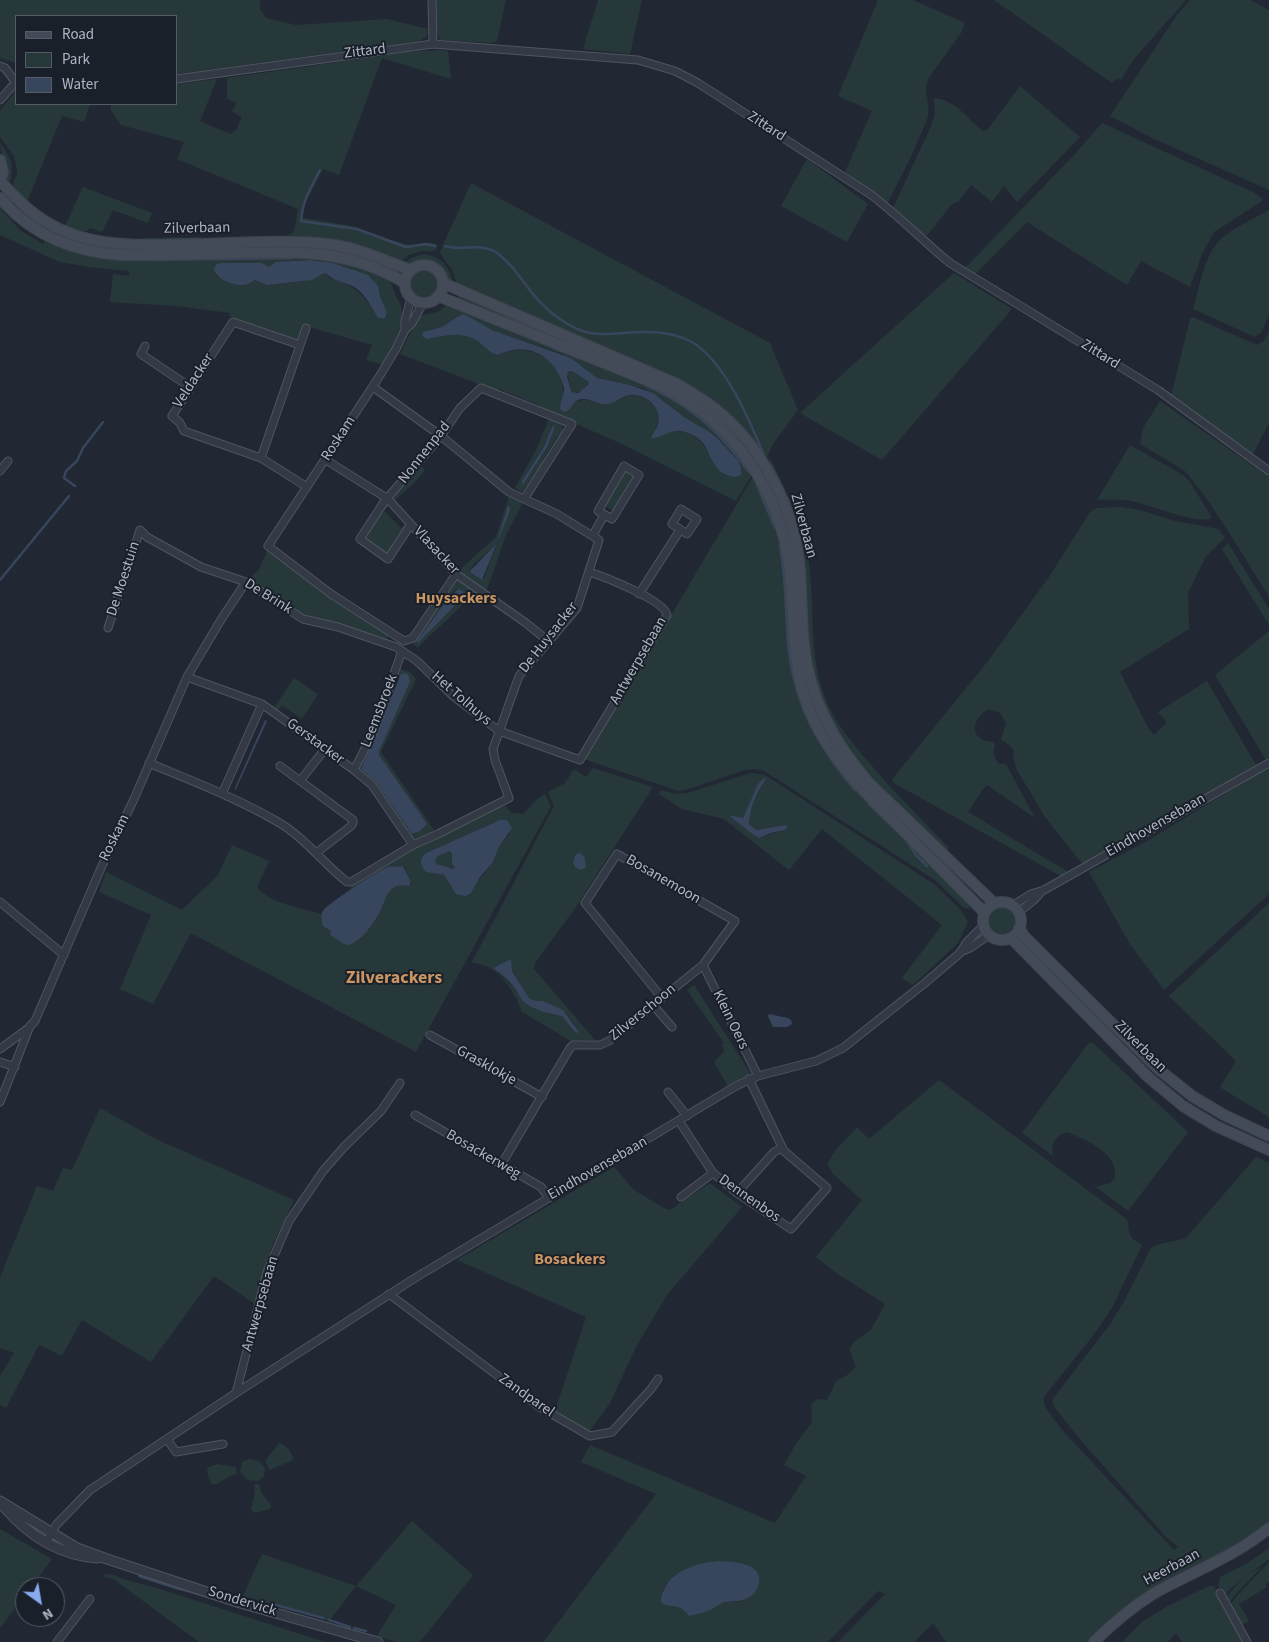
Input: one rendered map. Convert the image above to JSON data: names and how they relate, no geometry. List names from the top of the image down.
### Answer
{
  "streets": {
    "main road": ["Zilverbaan", "Heerbaan"],
    "street": [
      "Zittard",
      "Veldacker",
      "Roskam",
      "Nonnenpad",
      "Vlasacker",
      "De Moestuin",
      "De Brink",
      "De Huysacker",
      "Antwerpsebaan",
      "Het Tolhuys",
      "Leemsbroek",
      "Gerstacker",
      "Eindhovensebaan",
      "Bosanemoon",
      "Zilverschoon",
      "Klein Oers",
      "Grasklokje",
      "Bosackerweg",
      "Dennenbos",
      "Zandparel",
      "Sondervick"
    ]
  },
  "crossings": [
    ["Zilverbaan", "Roskam"],
    ["Zilverbaan", "Eindhovensebaan"],
    ["Veldacker", "Roskam"],
    ["Roskam", "Vlasacker"],
    ["Roskam", "De Brink"],
    ["Roskam", "De Huysacker"],
    ["Roskam", "Gerstacker"],
    ["Nonnenpad", "Vlasacker"],
    ["Vlasacker", "De Huysacker"],
    ["De Moestuin", "De Brink"],
    ["De Brink", "Het Tolhuys"],
    ["De Brink", "Leemsbroek"],
    ["De Huysacker", "Antwerpsebaan"],
    ["De Huysacker", "Het Tolhuys"],
    ["De Huysacker", "Gerstacker"],
    ["Antwerpsebaan", "Het Tolhuys"],
    ["Antwerpsebaan", "Eindhovensebaan"],
    ["Het Tolhuys", "Leemsbroek"],
    ["Leemsbroek", "Gerstacker"],
    ["Eindhovensebaan", "Klein Oers"],
    ["Eindhovensebaan", "Bosackerweg"],
    ["Eindhovensebaan", "Dennenbos"],
    ["Eindhovensebaan", "Zandparel"],
    ["Bosanemoon", "Zilverschoon"],
    ["Zilverschoon", "Klein Oers"],
    ["Zilverschoon", "Grasklokje"],
    ["Zilverschoon", "Bosackerweg"]
  ],
  "districts": ["Huysackers", "Zilverackers", "Bosackers"],
  "legend": ["Road", "Park", "Water"],
  "north": "bottom right"
}
